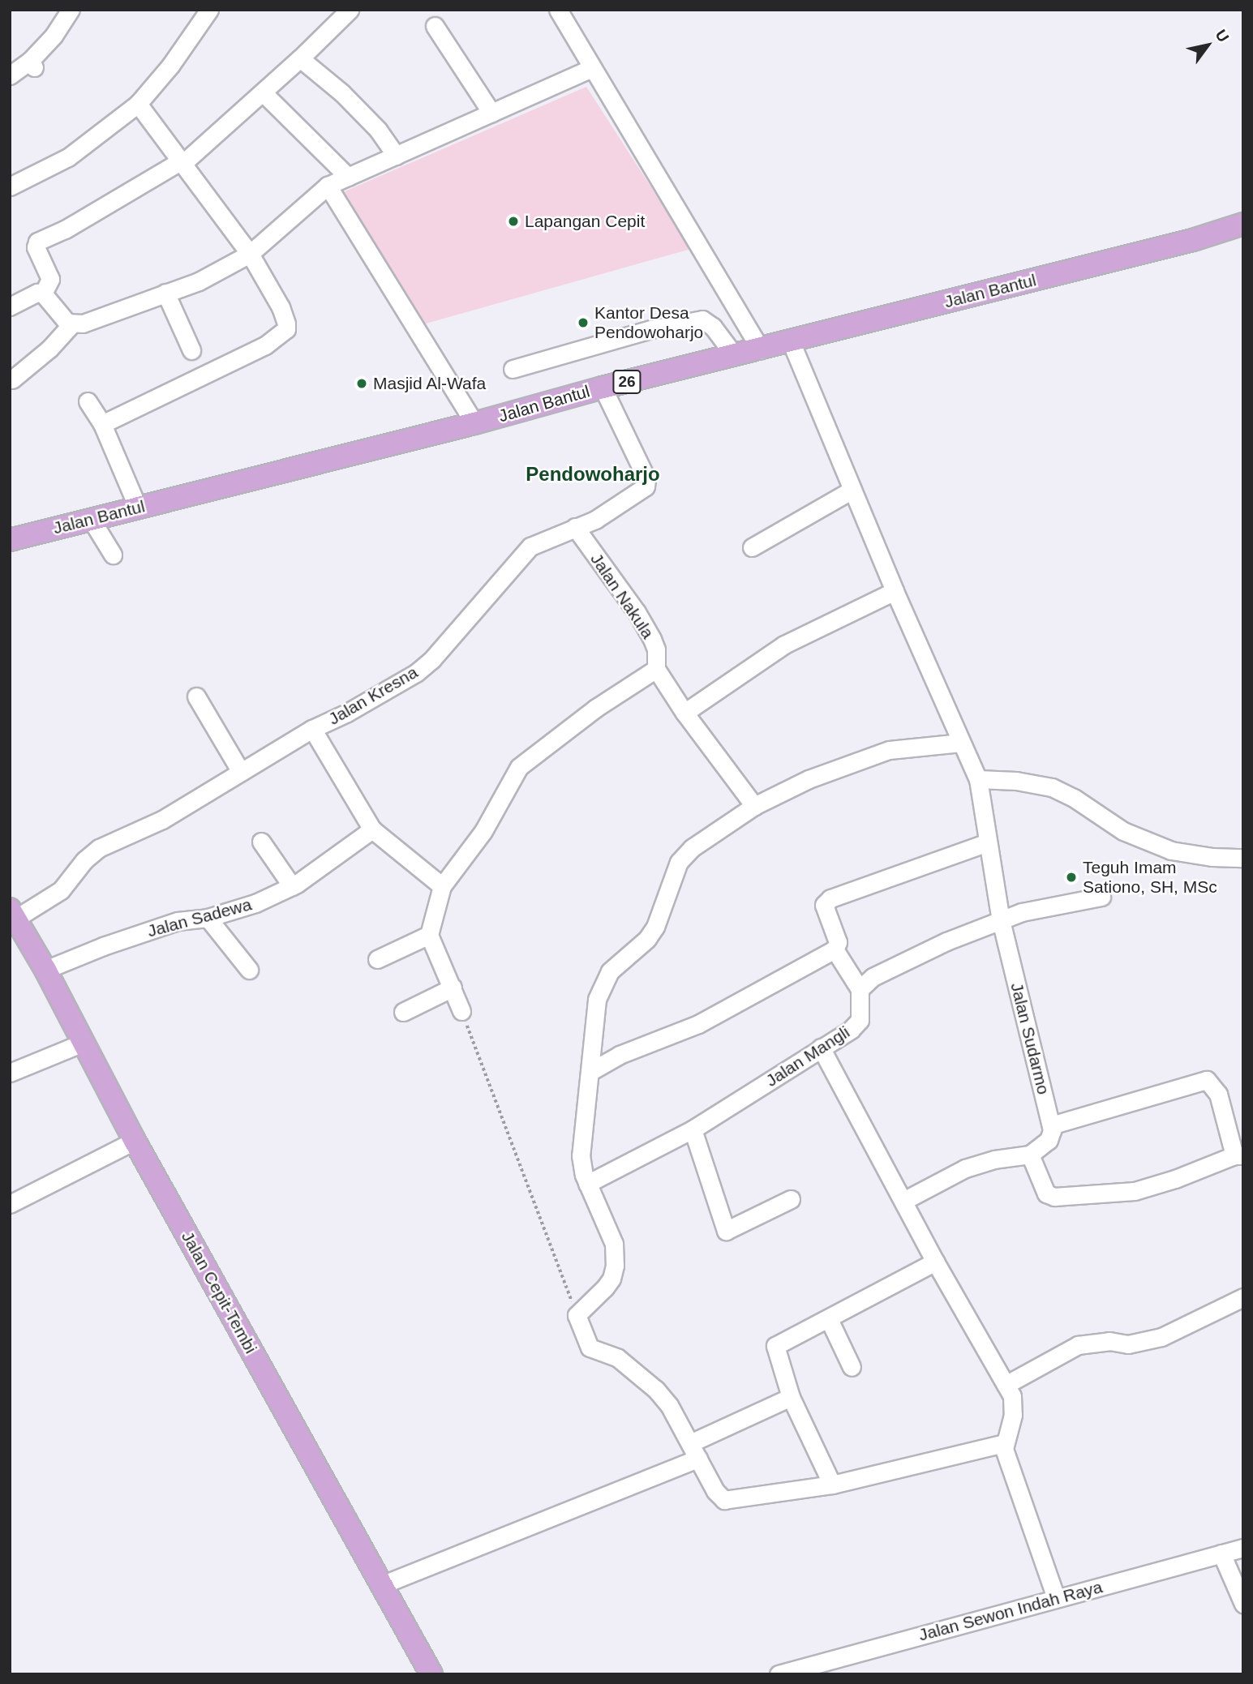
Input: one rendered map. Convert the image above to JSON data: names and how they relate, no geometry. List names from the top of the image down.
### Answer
{
  "streets": {
    "main road": ["Jalan Bantul", "26", "Jalan Cepit-Tembi"],
    "street": [
      "Jalan Nakula",
      "Jalan Kresna",
      "Jalan Sadewa",
      "Jalan Sudarmo",
      "Jalan Mangli",
      "Jalan Sewon Indah Raya"
    ]
  },
  "crossings": [
    ["Jalan Bantul", "Jalan Kresna"],
    ["Jalan Bantul", "Jalan Sudarmo"],
    ["Jalan Nakula", "Jalan Kresna"],
    ["Jalan Kresna", "Jalan Cepit-Tembi"],
    ["Jalan Sadewa", "Jalan Cepit-Tembi"]
  ],
  "districts": ["Pendowoharjo"],
  "places": [
    "Lapangan Cepit",
    "Kantor Desa Pendowoharjo",
    "Masjid Al-Wafa",
    "Teguh Imam Sationo, SH, MSc"
  ],
  "north": "top right"
}
